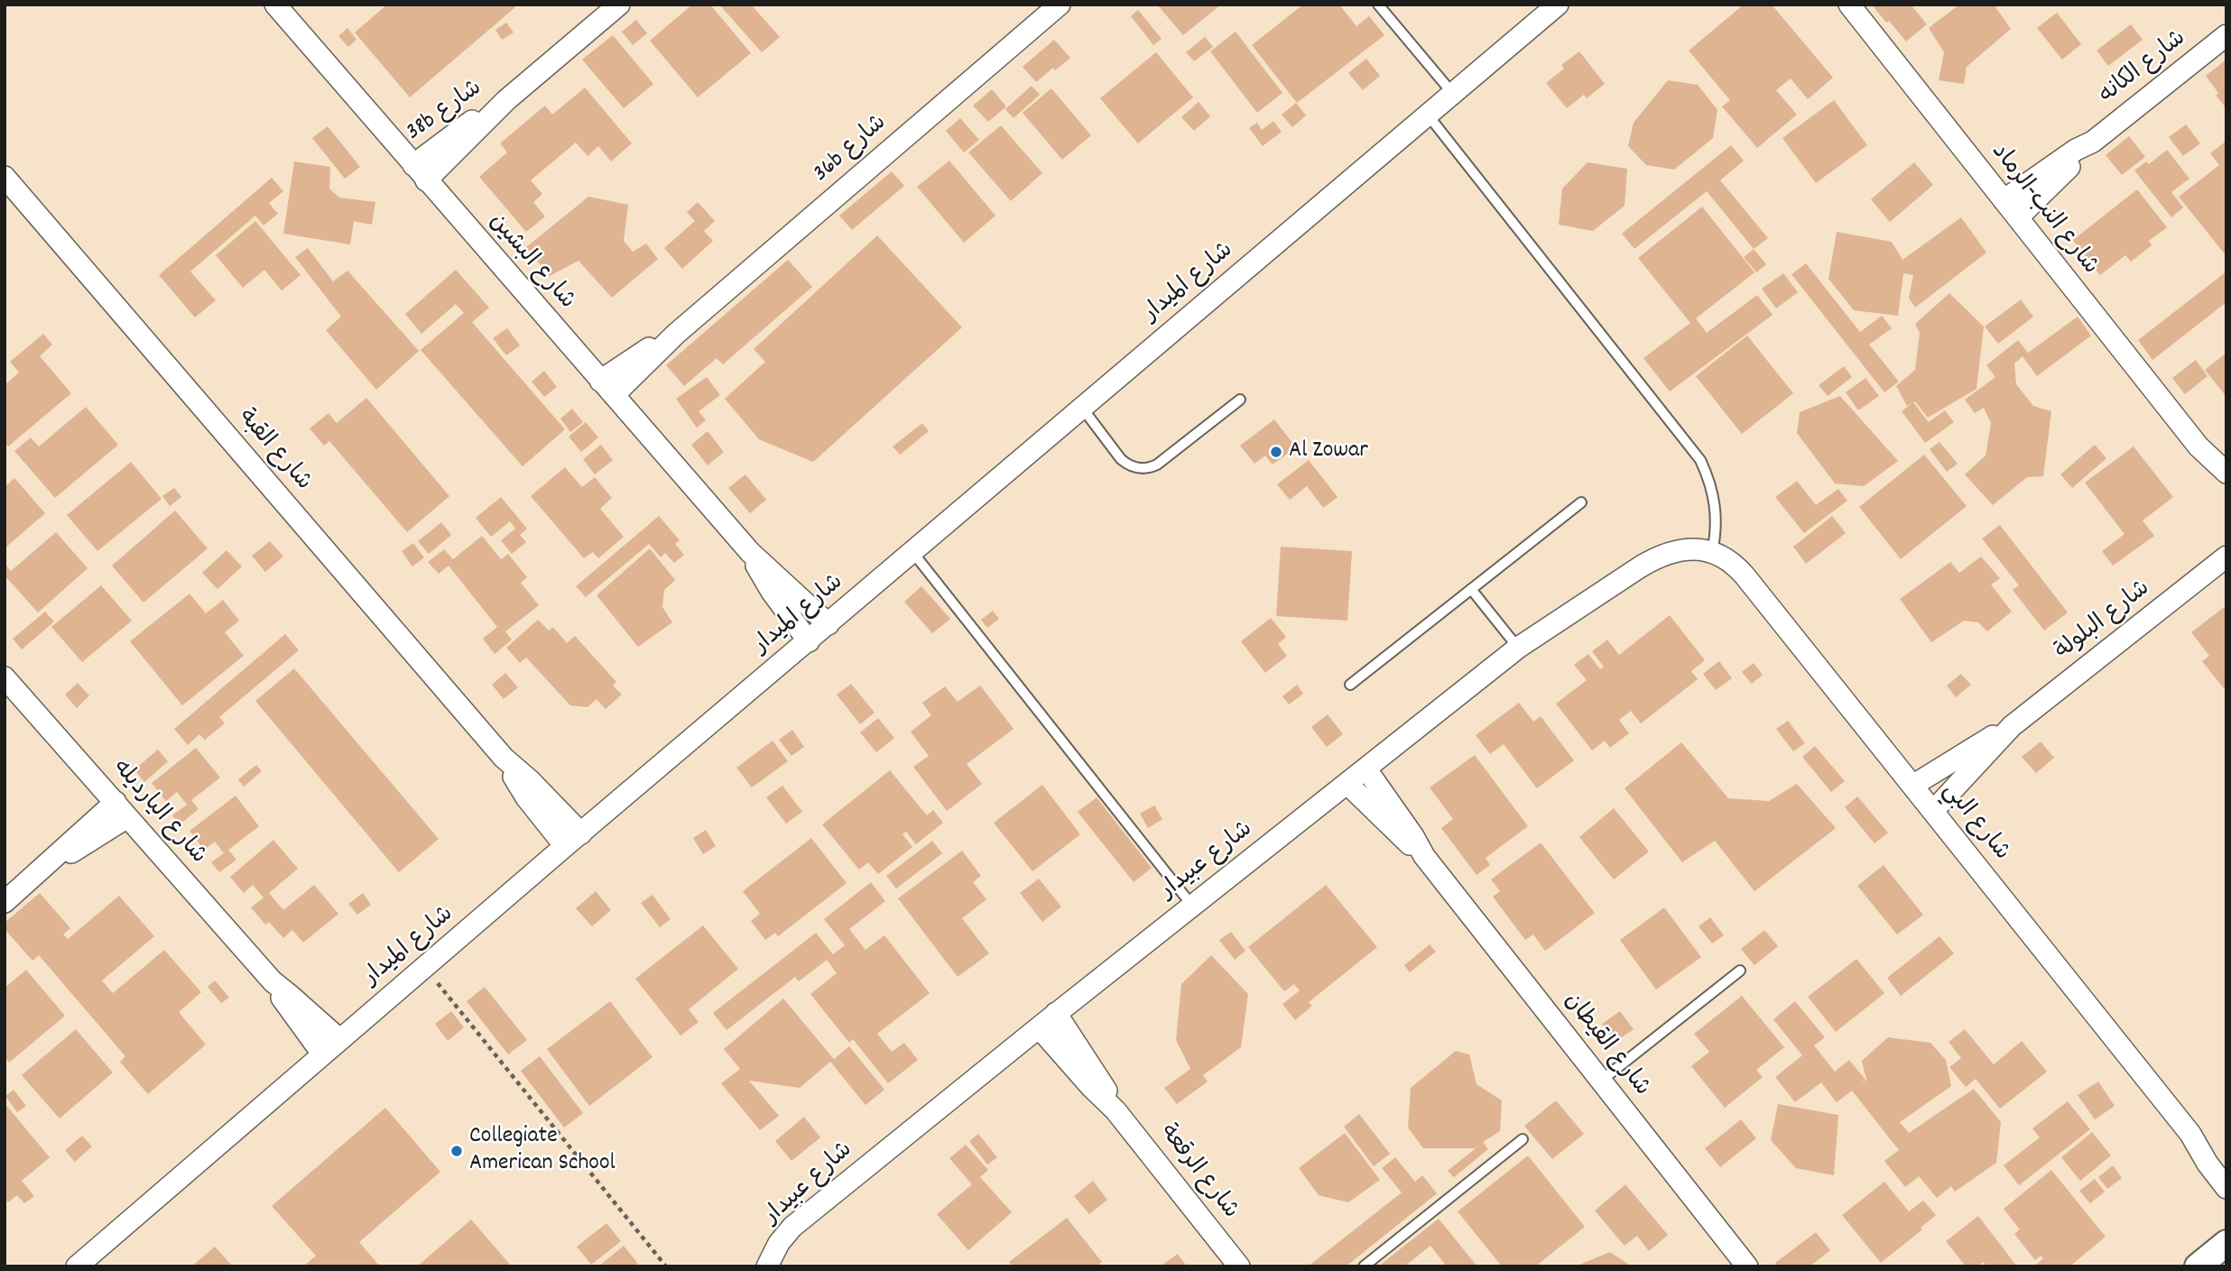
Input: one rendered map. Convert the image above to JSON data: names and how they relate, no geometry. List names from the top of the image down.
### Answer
{
  "streets": {
    "street": [
      "شارع الكانه",
      "38b شارع",
      "36b شارع",
      "شارع النب-الرماد",
      "شارع البشين",
      "شارع الميدار",
      "شارع القبة",
      "شارع البلولة",
      "شارع اليارديله",
      "شارع البي",
      "شارع عبيدار",
      "شارع القيطان",
      "شارع الرقعة"
    ]
  },
  "crossings": [
    ["شارع الكانه", "شارع النب-الرماد"],
    ["38b شارع", "شارع البشين"],
    ["36b شارع", "شارع البشين"],
    ["شارع البشين", "شارع الميدار"],
    ["شارع الميدار", "شارع القبة"],
    ["شارع الميدار", "شارع اليارديله"],
    ["شارع البلولة", "شارع البي"],
    ["شارع البي", "شارع عبيدار"],
    ["شارع عبيدار", "شارع القيطان"],
    ["شارع عبيدار", "شارع الرقعة"]
  ],
  "places": ["Al Zowar", "Collegiate American School"]
}
